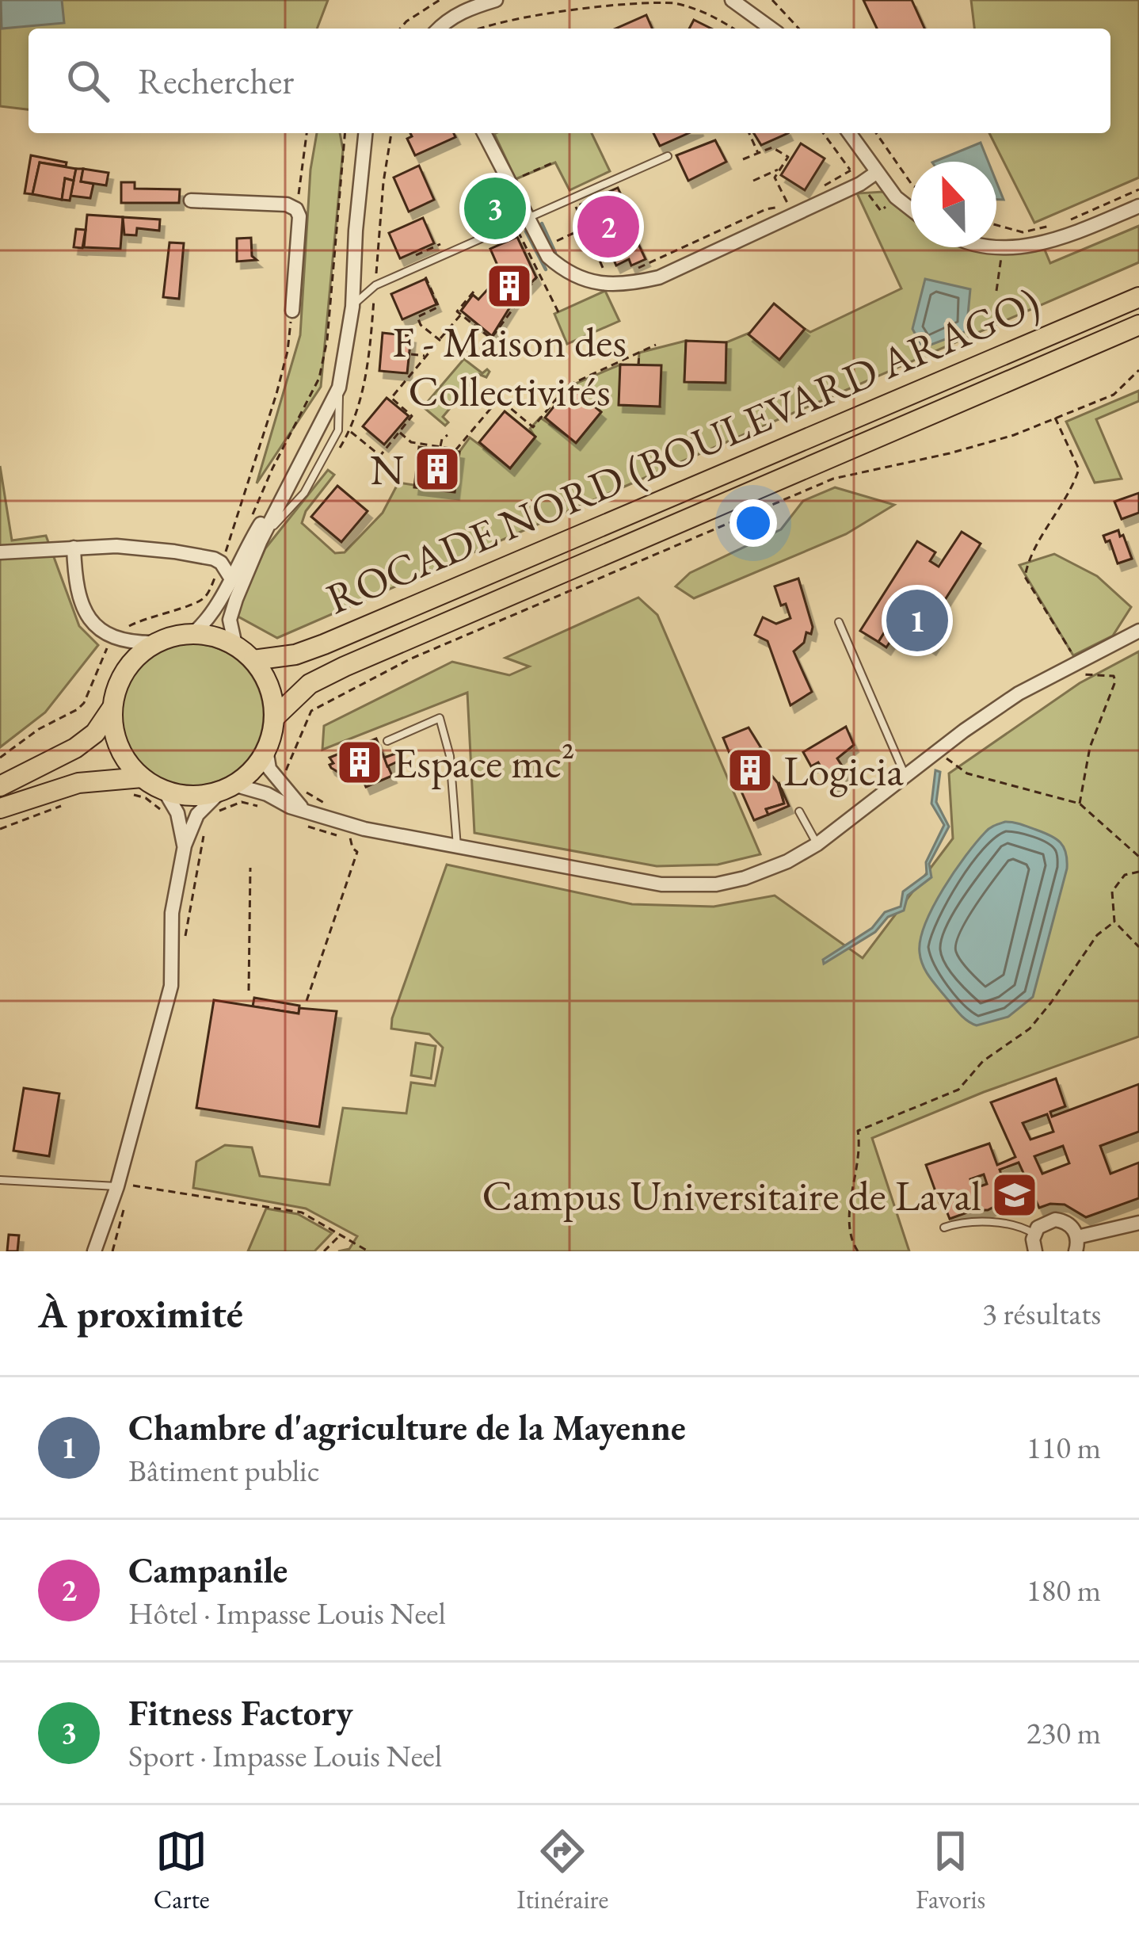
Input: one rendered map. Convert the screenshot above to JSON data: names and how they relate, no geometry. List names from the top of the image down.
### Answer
{
  "streets": {
    "main road": ["ROCADE NORD (BOULEVARD ARAGO)"]
  },
  "places": {
    "building": [
      "F - Maison des Collectivités",
      "N",
      "Espace mc²",
      "Logicia"
    ],
    "school or university": ["Campus Universitaire de Laval"]
  },
  "north": "top",
  "page": {
    "search": "Rechercher",
    "pins": ["3", "2", "1"],
    "heading": ["À proximité", "3 résultats"],
    "list": [
      {
        "mark": "1",
        "name": "Chambre d'agriculture de la Mayenne",
        "note": "Bâtiment public",
        "value": "110 m"
      },
      {
        "mark": "2",
        "name": "Campanile",
        "note": "Hôtel · Impasse Louis Neel",
        "value": "180 m"
      },
      {
        "mark": "3",
        "name": "Fitness Factory",
        "note": "Sport · Impasse Louis Neel",
        "value": "230 m"
      }
    ],
    "nav": ["Carte", "Itinéraire", "Favoris"]
  }
}
